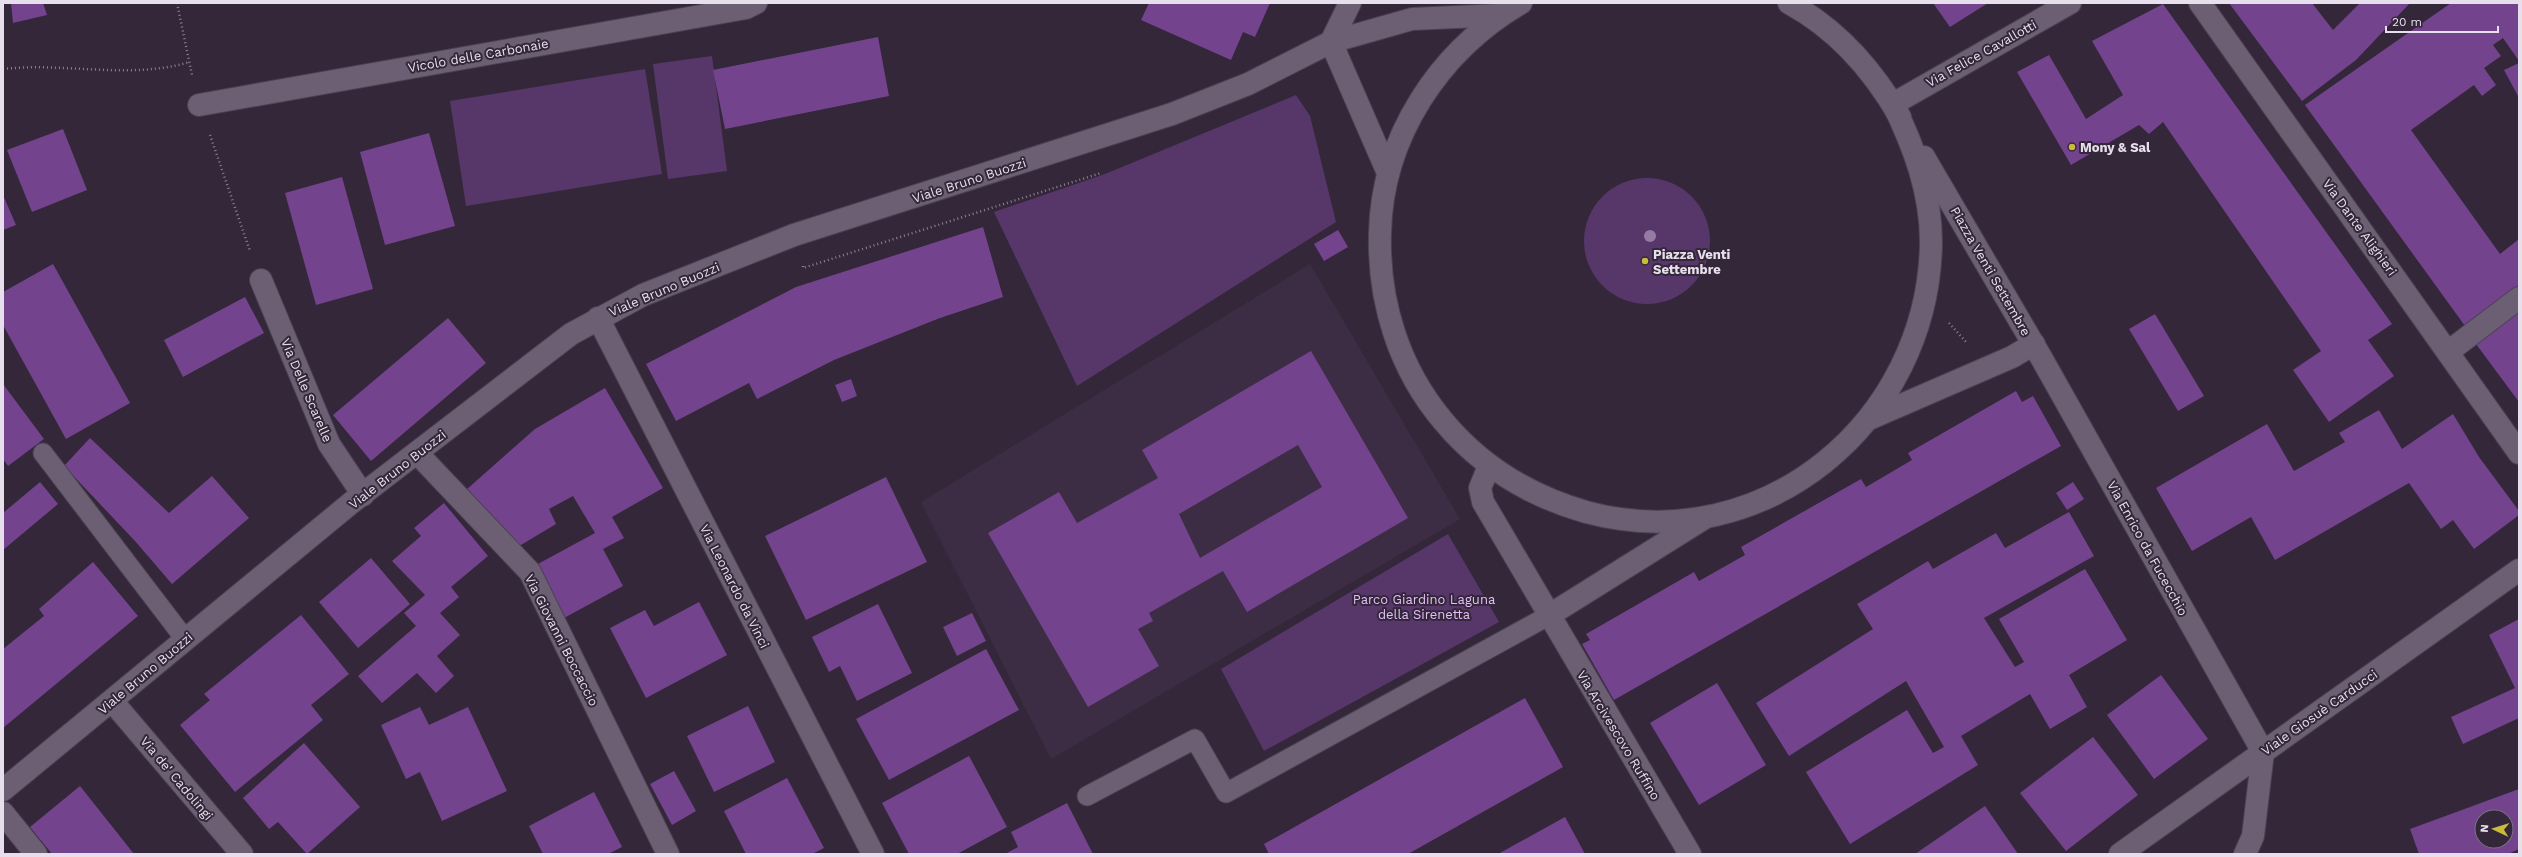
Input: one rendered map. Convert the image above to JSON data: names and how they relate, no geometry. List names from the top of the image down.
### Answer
{
  "streets": {
    "street": [
      "Via Felice Cavallotti",
      "Vicolo delle Carbonaie",
      "Viale Bruno Buozzi",
      "Via Dante Alighieri",
      "Piazza Venti Settembre",
      "Via Delle Scarelle",
      "Via Enrico da Fucecchio",
      "Via Leonardo da Vinci",
      "Via Giovanni Boccaccio",
      "Viale Giosuè Carducci",
      "Via Arcivescovo Ruffino",
      "Via de' Cadolingi"
    ]
  },
  "crossings": [
    ["Via Felice Cavallotti", "Piazza Venti Settembre"],
    ["Viale Bruno Buozzi", "Piazza Venti Settembre"],
    ["Viale Bruno Buozzi", "Via Delle Scarelle"],
    ["Viale Bruno Buozzi", "Via Leonardo da Vinci"],
    ["Viale Bruno Buozzi", "Via Giovanni Boccaccio"],
    ["Viale Bruno Buozzi", "Via de' Cadolingi"],
    ["Piazza Venti Settembre", "Via Enrico da Fucecchio"],
    ["Piazza Venti Settembre", "Via Arcivescovo Ruffino"],
    ["Via Enrico da Fucecchio", "Viale Giosuè Carducci"]
  ],
  "parks": ["Parco Giardino Laguna della Sirenetta"],
  "places": ["Mony & Sal", "Piazza Venti Settembre"],
  "scale_bar": "20 m",
  "north": "left"
}
